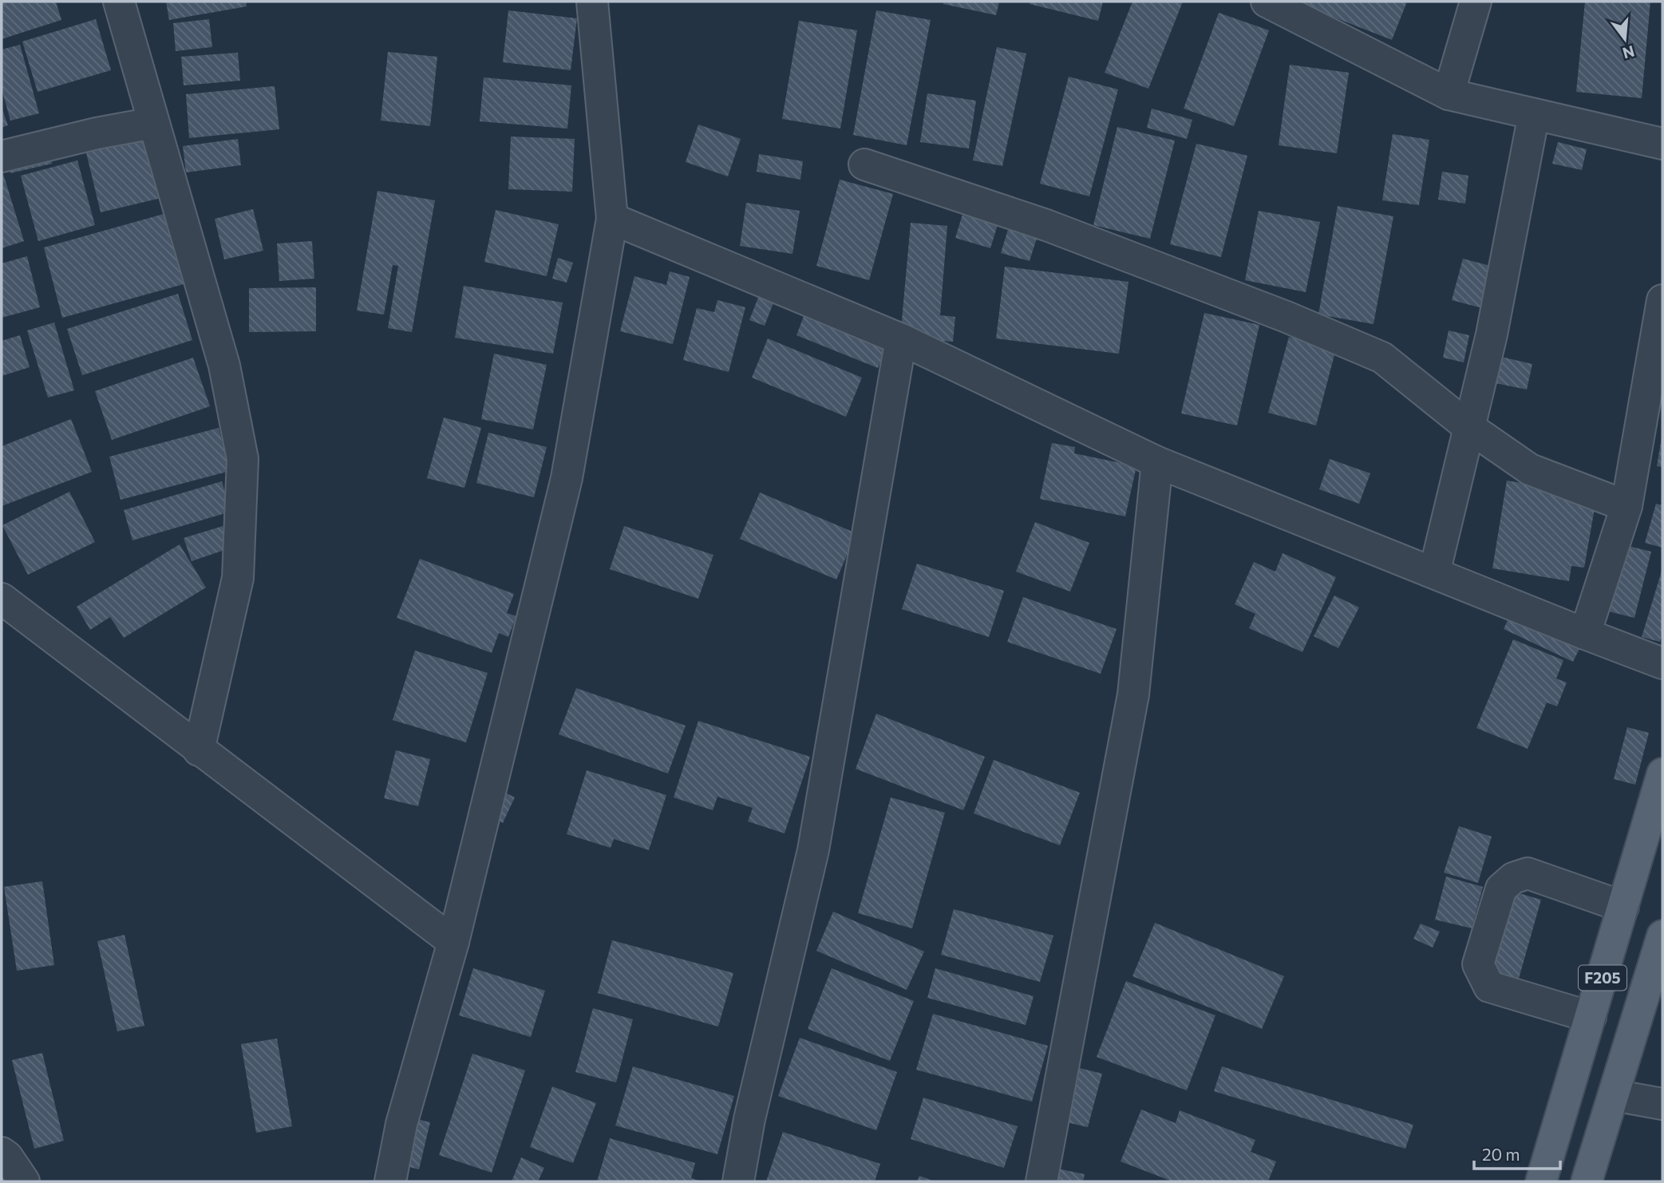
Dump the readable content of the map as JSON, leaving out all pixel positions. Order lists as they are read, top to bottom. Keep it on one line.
{"streets":{"main road":["F205"]},"scale_bar":"20 m","north":"bottom"}
